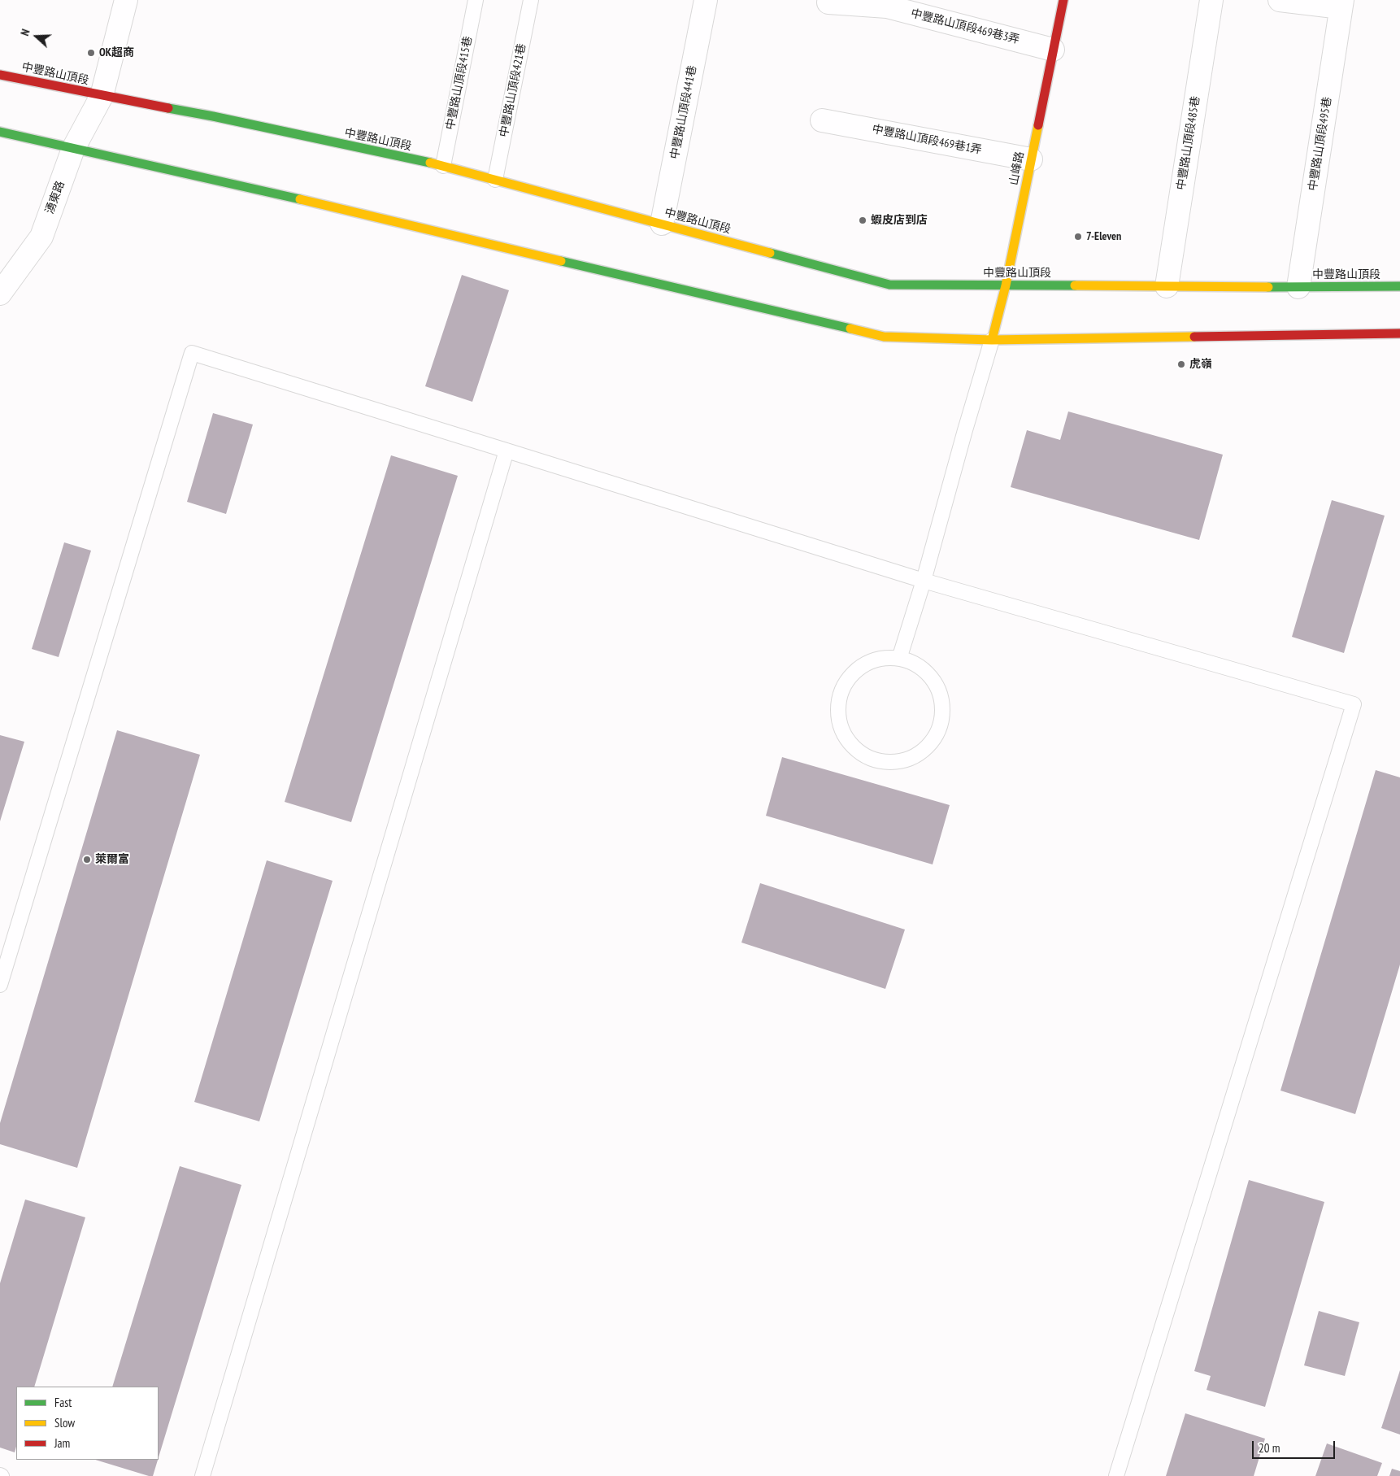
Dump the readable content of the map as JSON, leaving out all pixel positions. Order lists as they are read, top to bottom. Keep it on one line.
{"streets":{"main road":["中豐路山頂段","山峰路"],"street":["中豐路山頂段469巷3弄","中豐路山頂段441巷","中豐路山頂段469巷1弄","中豐路山頂段485巷","中豐路山頂段495巷","湧東路"],"lane":["中豐路山頂段415巷","中豐路山頂段421巷"]},"crossings":[["中豐路山頂段469巷3弄","山峰路"],["中豐路山頂段","中豐路山頂段415巷"],["中豐路山頂段","中豐路山頂段421巷"],["中豐路山頂段","中豐路山頂段441巷"],["中豐路山頂段","中豐路山頂段485巷"],["中豐路山頂段","中豐路山頂段495巷"],["中豐路山頂段","山峰路"],["中豐路山頂段","湧東路"],["中豐路山頂段469巷1弄","山峰路"]],"places":["OK超商","蝦皮店到店","7-Eleven","虎嶺","萊爾富"],"legend":["Fast","Slow","Jam"],"scale_bar":"20 m","north":"left"}
